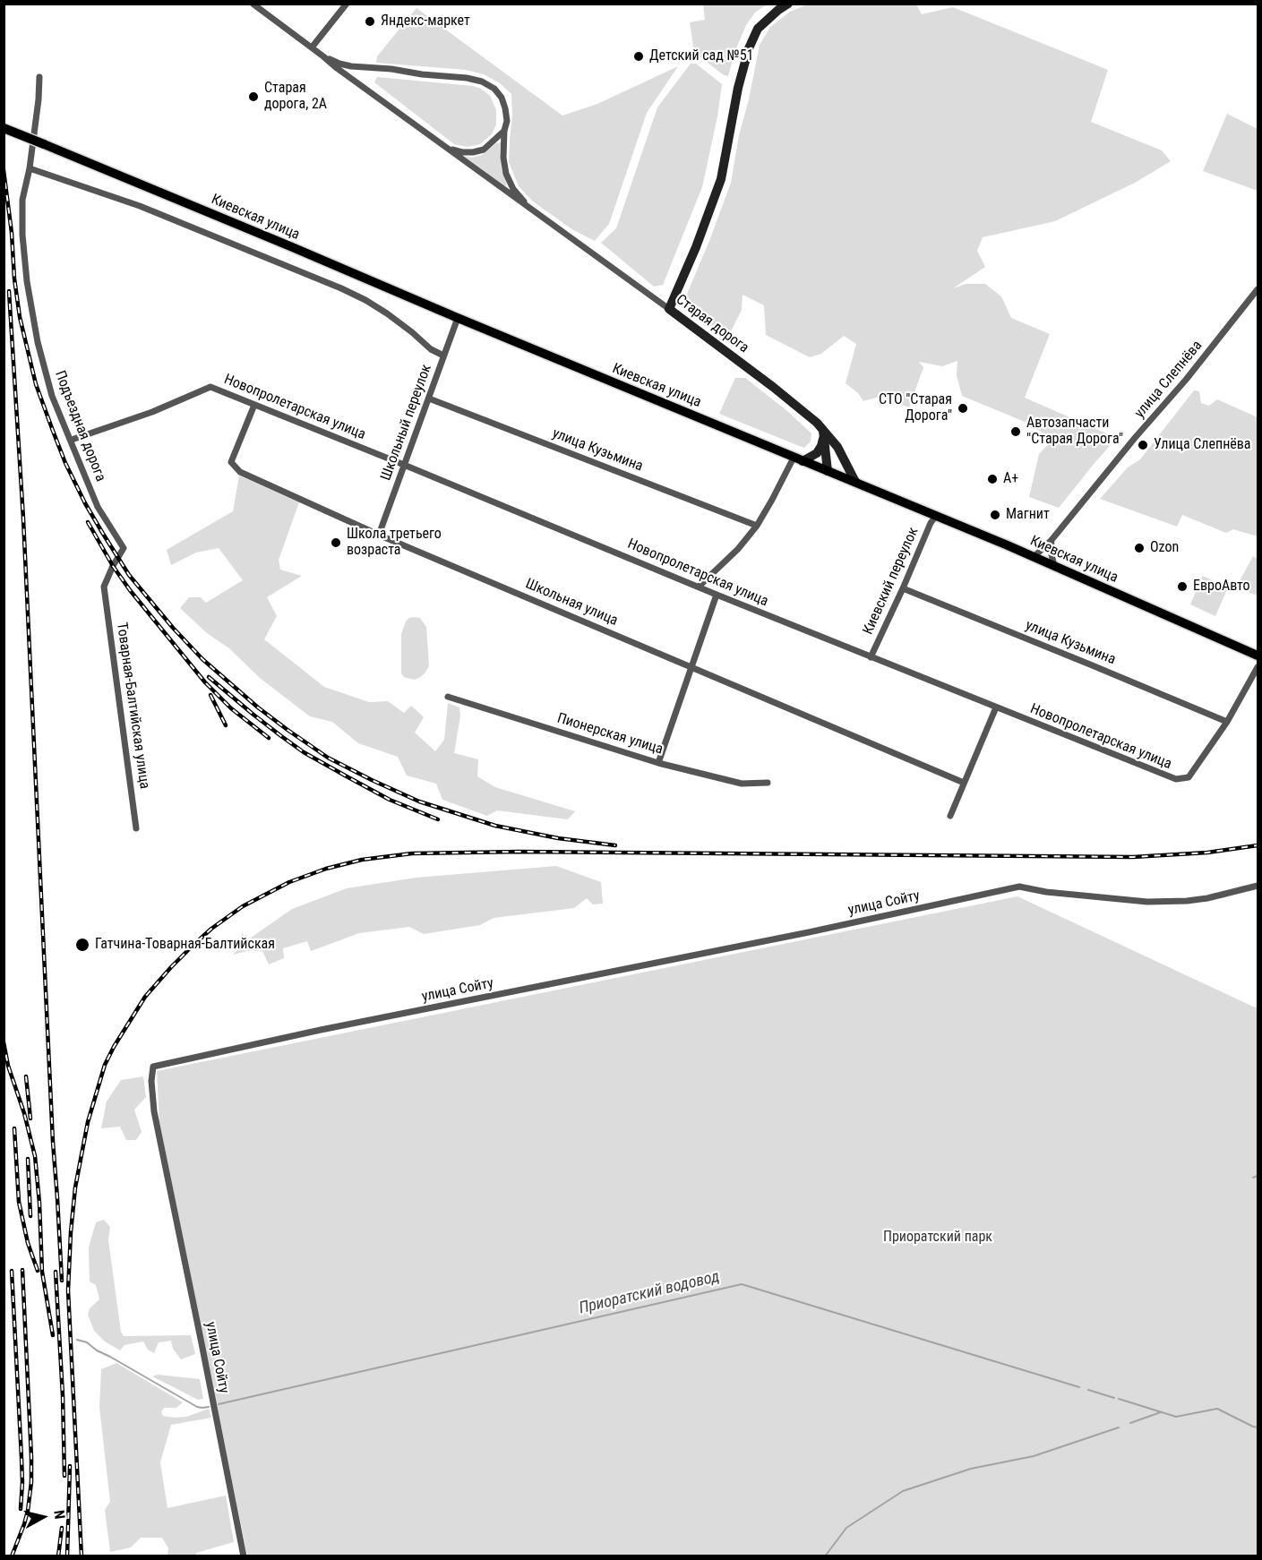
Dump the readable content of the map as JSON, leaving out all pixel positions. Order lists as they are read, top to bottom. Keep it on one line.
{"streets":{"main road":["Киевская улица"],"street":["Старая дорога","улица Слепнёва","Новопролетарская улица","Школьный переулок","Подъездная дорога","улица Кузьмина","Киевский переулок","Школьная улица","Товарная-Балтийская улица","Пионерская улица","улица Сойту"]},"crossings":[["Киевская улица","Старая дорога"],["Киевская улица","улица Слепнёва"],["Киевская улица","Школьный переулок"],["Киевская улица","Киевский переулок"],["Новопролетарская улица","Школьный переулок"],["Новопролетарская улица","Подъездная дорога"],["Новопролетарская улица","улица Кузьмина"],["Новопролетарская улица","Киевский переулок"],["Новопролетарская улица","Школьная улица"],["Школьный переулок","улица Кузьмина"],["Школьный переулок","Школьная улица"],["Подъездная дорога","Товарная-Балтийская улица"],["улица Кузьмина","Киевский переулок"]],"water":["Приоратский водовод"],"parks":["Приоратский парк"],"places":["Яндекс-маркет","Детский сад №51","Старая дорога, 2А","СТО \"Старая Дорога\"","Автозапчасти \"Старая Дорога\"","Улица Слепнёва","А+","Магнит","Школа третьего возраста","Ozon","ЕвроАвто","Гатчина-Товарная-Балтийская"],"north":"right"}
